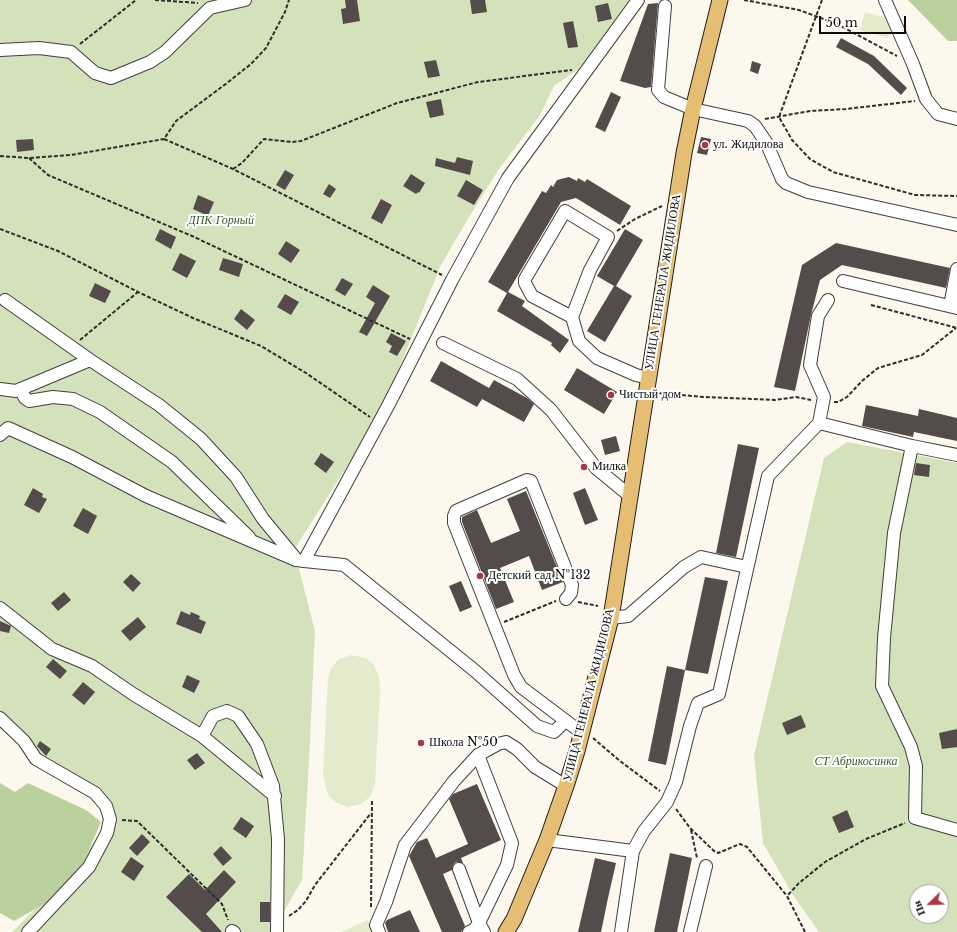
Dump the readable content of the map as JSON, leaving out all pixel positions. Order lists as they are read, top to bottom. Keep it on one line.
{"streets":{"main road":["УЛИЦА ГЕНЕРАЛА ЖИДИЛОВА"]},"parks":["ДПК Горный","СТ Абрикосинка"],"places":["ул. Жидилова","Чистый дом","Милка","Детский сад №132","Школа №50"],"scale_bar":"50 m","north":"bottom left"}
